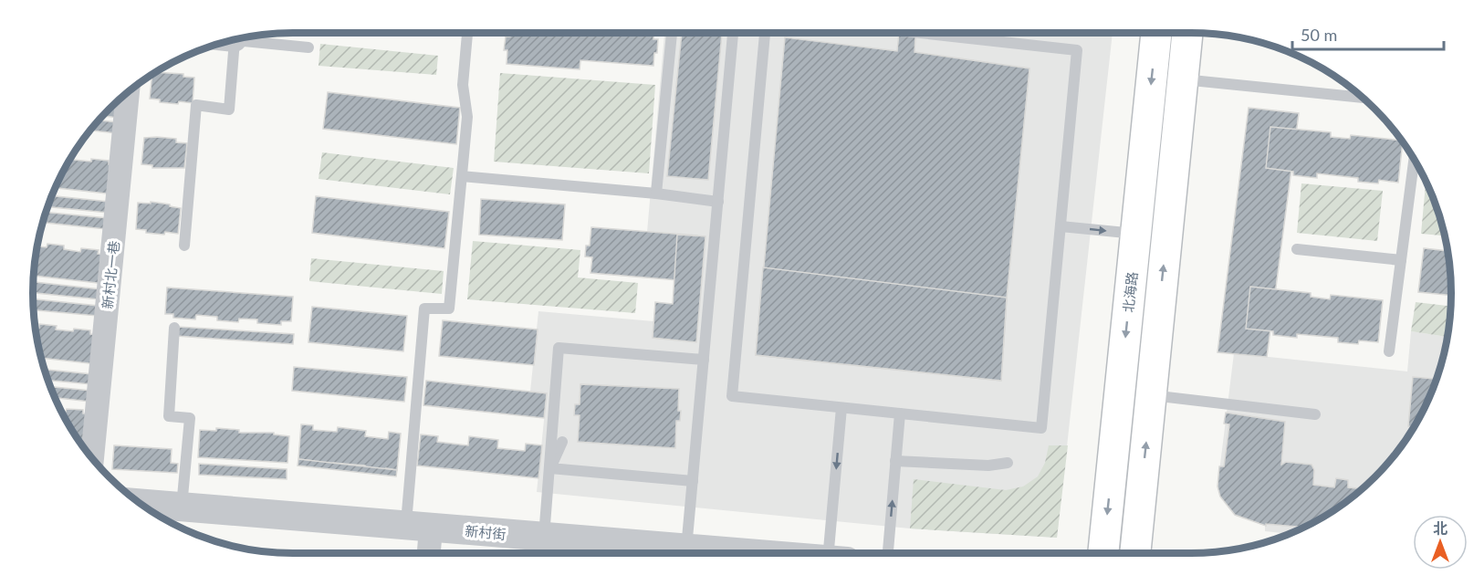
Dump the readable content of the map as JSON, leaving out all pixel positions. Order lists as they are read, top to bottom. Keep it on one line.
{"streets":{"main road":["北海路"],"street":["新村北一巷","新村街"]},"scale_bar":"50 m","north":"top"}
